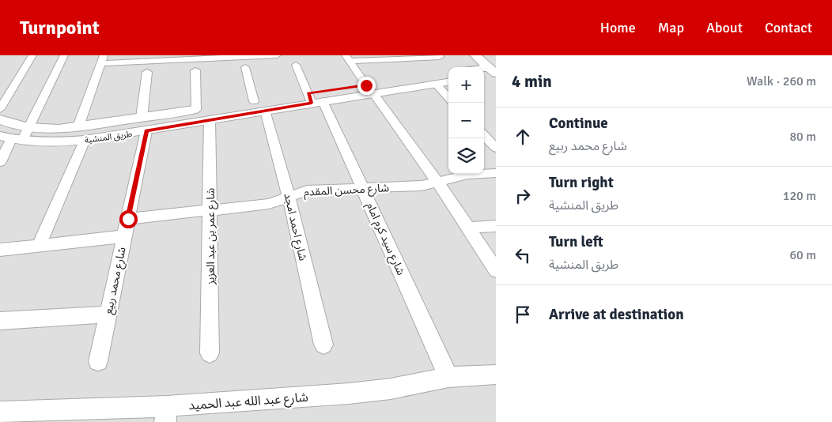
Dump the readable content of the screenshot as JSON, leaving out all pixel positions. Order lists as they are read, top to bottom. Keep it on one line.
{"streets":{"street":["طريق المنشية","شارع محسن المقدم","شارع احمد امجد","شارع عمر بن عبد العزيز","شارع سيد كرم امام","شارع محمد ربيع","شارع عبد الله عبد الحميد"]},"crossings":[["طريق المنشية","شارع احمد امجد"],["طريق المنشية","شارع عمر بن عبد العزيز"],["طريق المنشية","شارع سيد كرم امام"],["طريق المنشية","شارع محمد ربيع"],["شارع محسن المقدم","شارع احمد امجد"],["شارع محسن المقدم","شارع عمر بن عبد العزيز"],["شارع محسن المقدم","شارع سيد كرم امام"],["شارع محسن المقدم","شارع محمد ربيع"],["شارع سيد كرم امام","شارع عبد الله عبد الحميد"]],"page":{"header":"Turnpoint","nav":["Home","Map","About","Contact"],"heading":["4 min","Walk · 260 m"],"map_buttons":["+","−"],"list":[["Continue","شارع محمد ربيع","80 m"],["Turn right","طريق المنشية","120 m"],["Turn left","طريق المنشية","60 m"],"Arrive at destination"]}}
